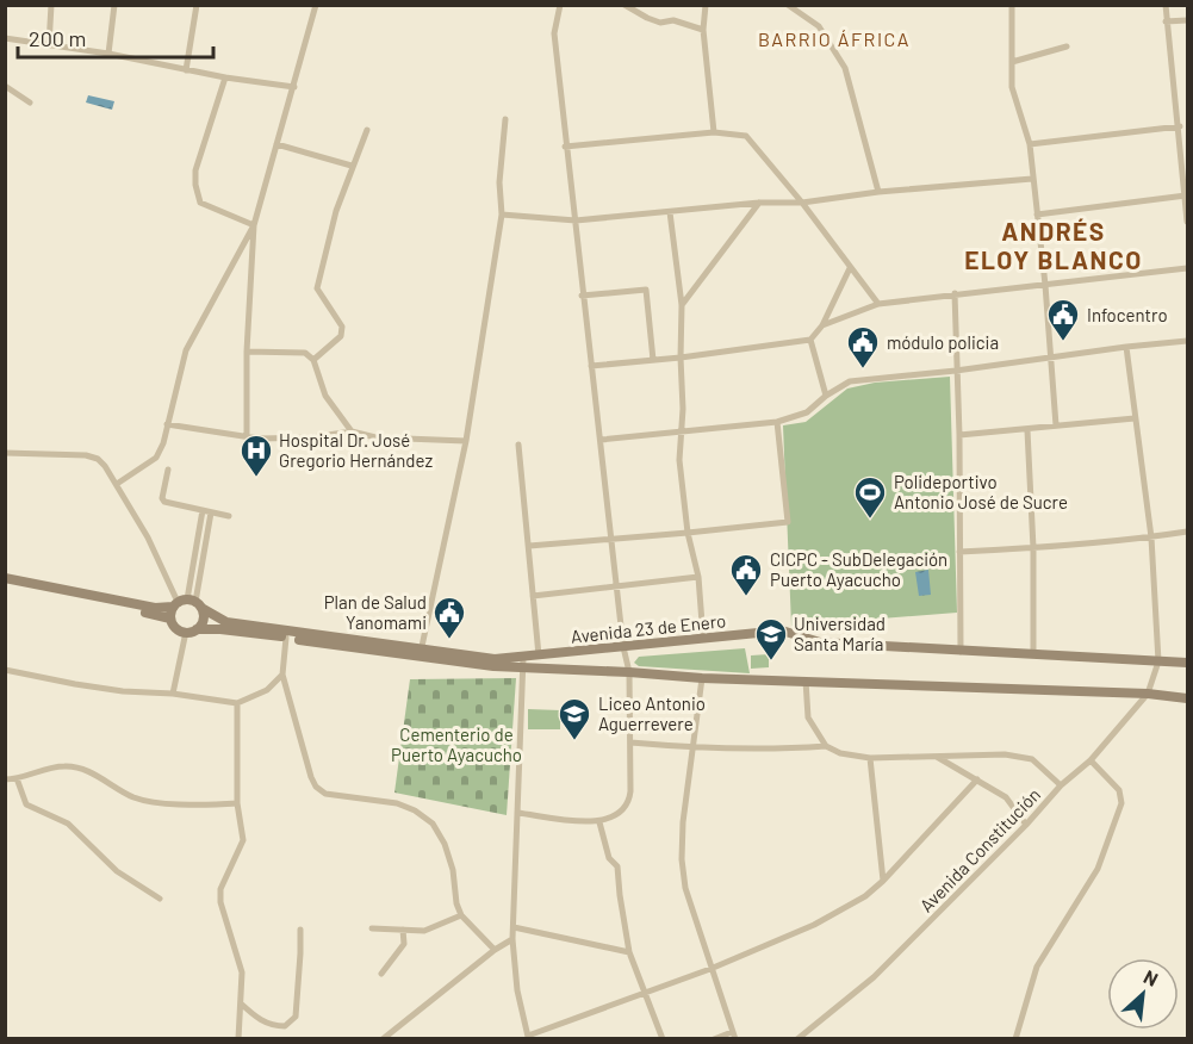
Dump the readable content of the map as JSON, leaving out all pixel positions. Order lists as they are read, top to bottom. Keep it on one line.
{"streets":{"main road":["Avenida 23 de Enero"],"street":["Avenida Constitución"]},"crossings":[["Avenida 23 de Enero","Avenida Constitución"]],"districts":["BARRIO ÁFRICA","ANDRÉS ELOY BLANCO"],"parks":["Cementerio de Puerto Ayacucho"],"places":{"public building":["Infocentro","módulo policia","CICPC - SubDelegación Puerto Ayacucho","Plan de Salud Yanomami"],"hospital":["Hospital Dr. José Gregorio Hernández"],"sports":["Polideportivo Antonio José de Sucre"],"school or university":["Universidad Santa María","Liceo Antonio Aguerrevere"]},"scale_bar":"200 m","north":"top right"}
